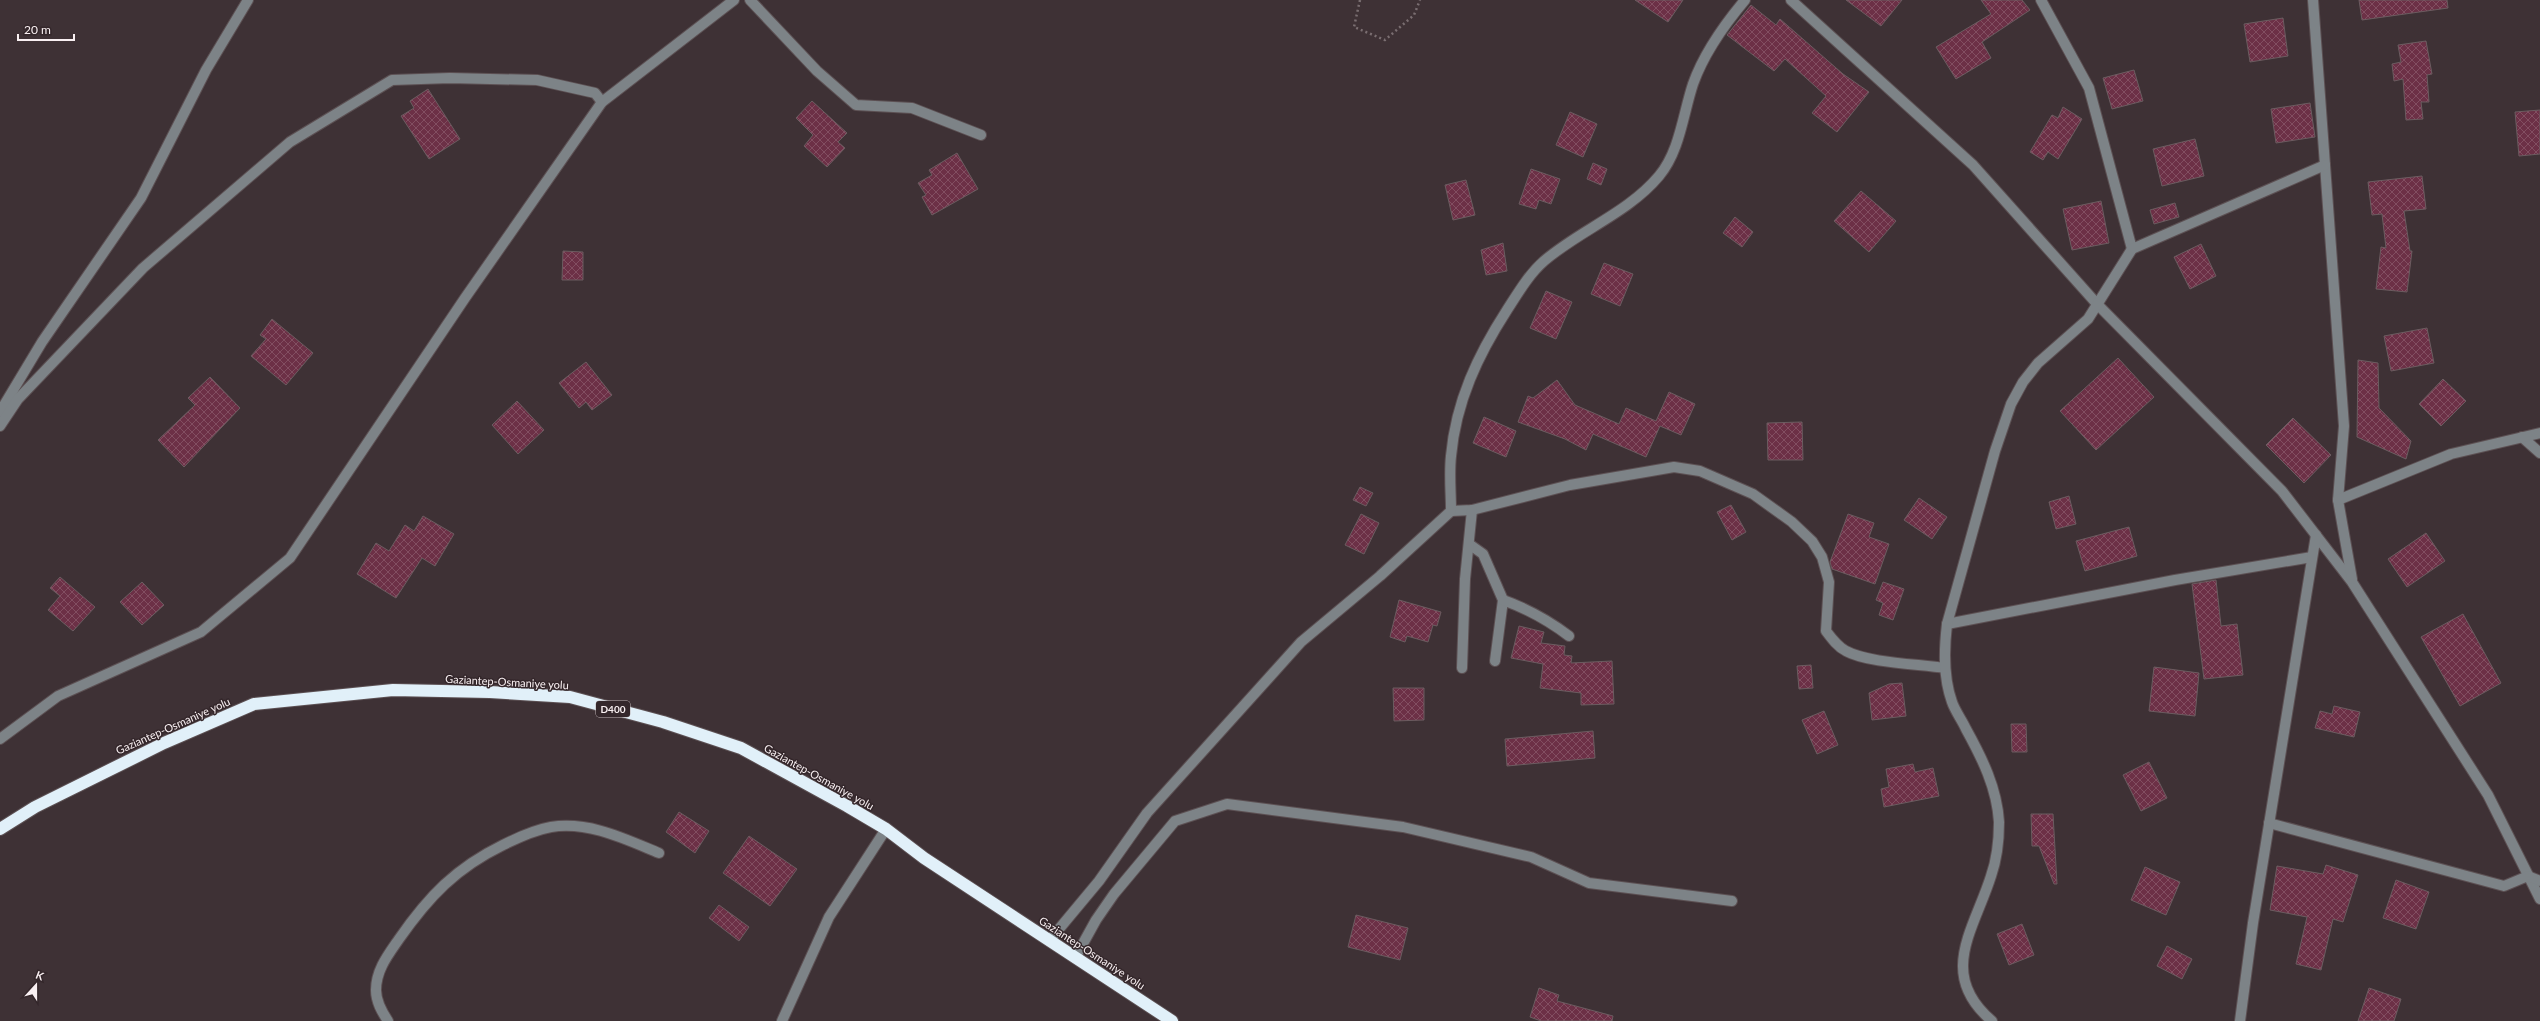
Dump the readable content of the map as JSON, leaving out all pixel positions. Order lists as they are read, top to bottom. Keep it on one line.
{"streets":{"highway":["Gaziantep-Osmaniye yolu","D400"]},"scale_bar":"20 m","north":"top"}
